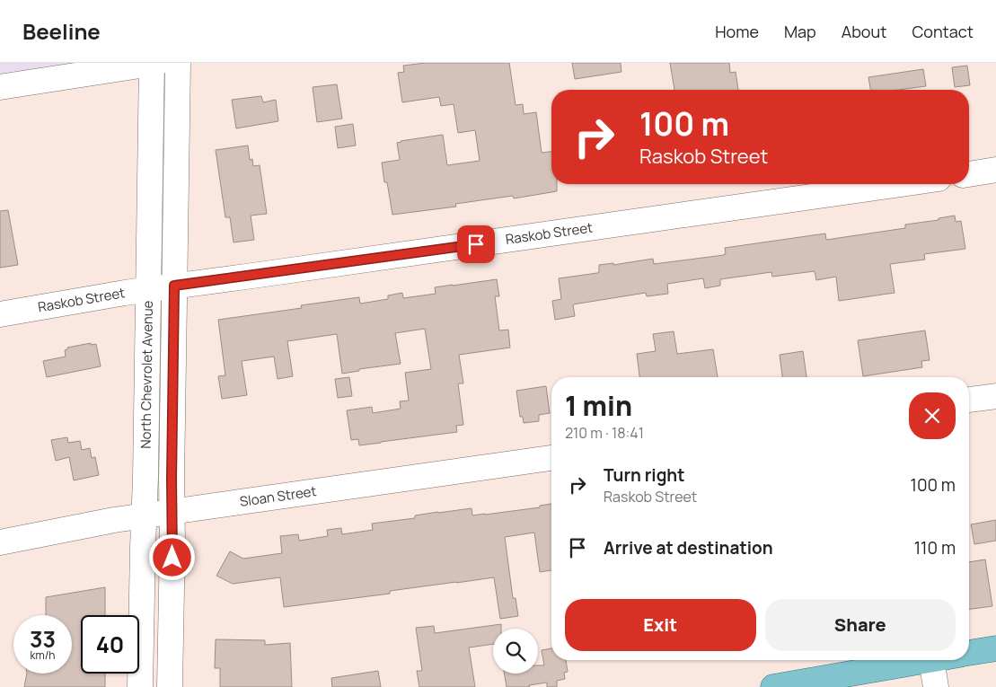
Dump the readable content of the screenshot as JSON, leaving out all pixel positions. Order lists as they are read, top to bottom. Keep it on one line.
{"streets":{"street":["Raskob Street","North Chevrolet Avenue","Sloan Street"]},"crossings":[["Raskob Street","North Chevrolet Avenue"],["North Chevrolet Avenue","Sloan Street"]],"page":{"header":"Beeline","nav":["Home","Map","About","Contact"],"turn":["100 m","Raskob Street"],"heading":["1 min","210 m · 18:41"],"list":[{"name":"Turn right","note":"Raskob Street","value":"100 m"},{"name":"Arrive at destination","value":"110 m"}],"buttons":["Exit","Share"],"speed":"33 km/h","limit":"40"}}
